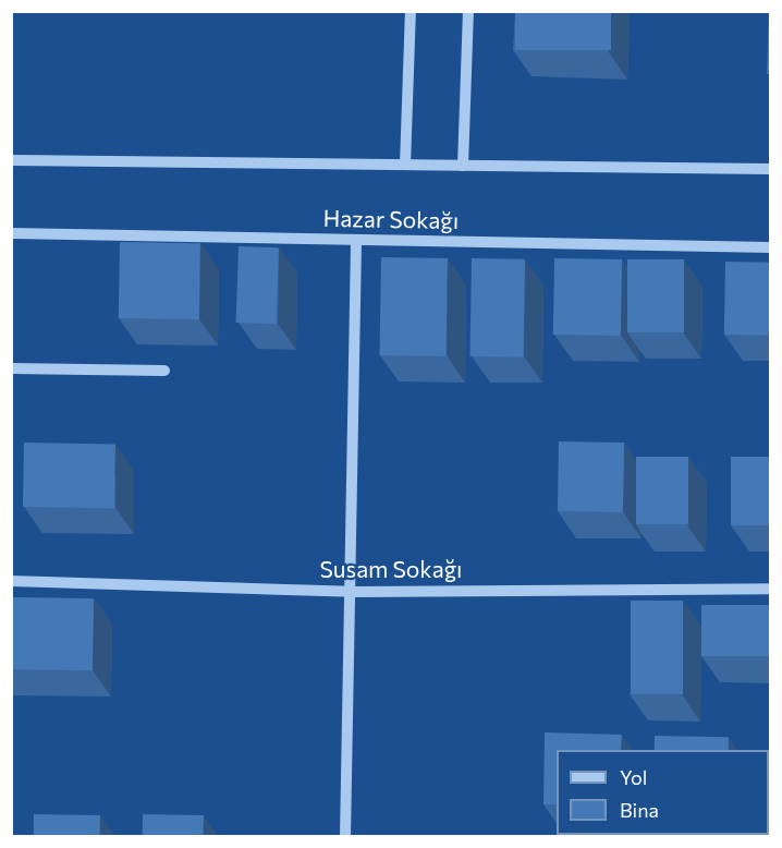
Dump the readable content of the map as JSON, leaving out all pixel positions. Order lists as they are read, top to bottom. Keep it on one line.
{"streets":{"street":["Hazar Sokağı","Susam Sokağı"]},"legend":["Yol","Bina"]}
